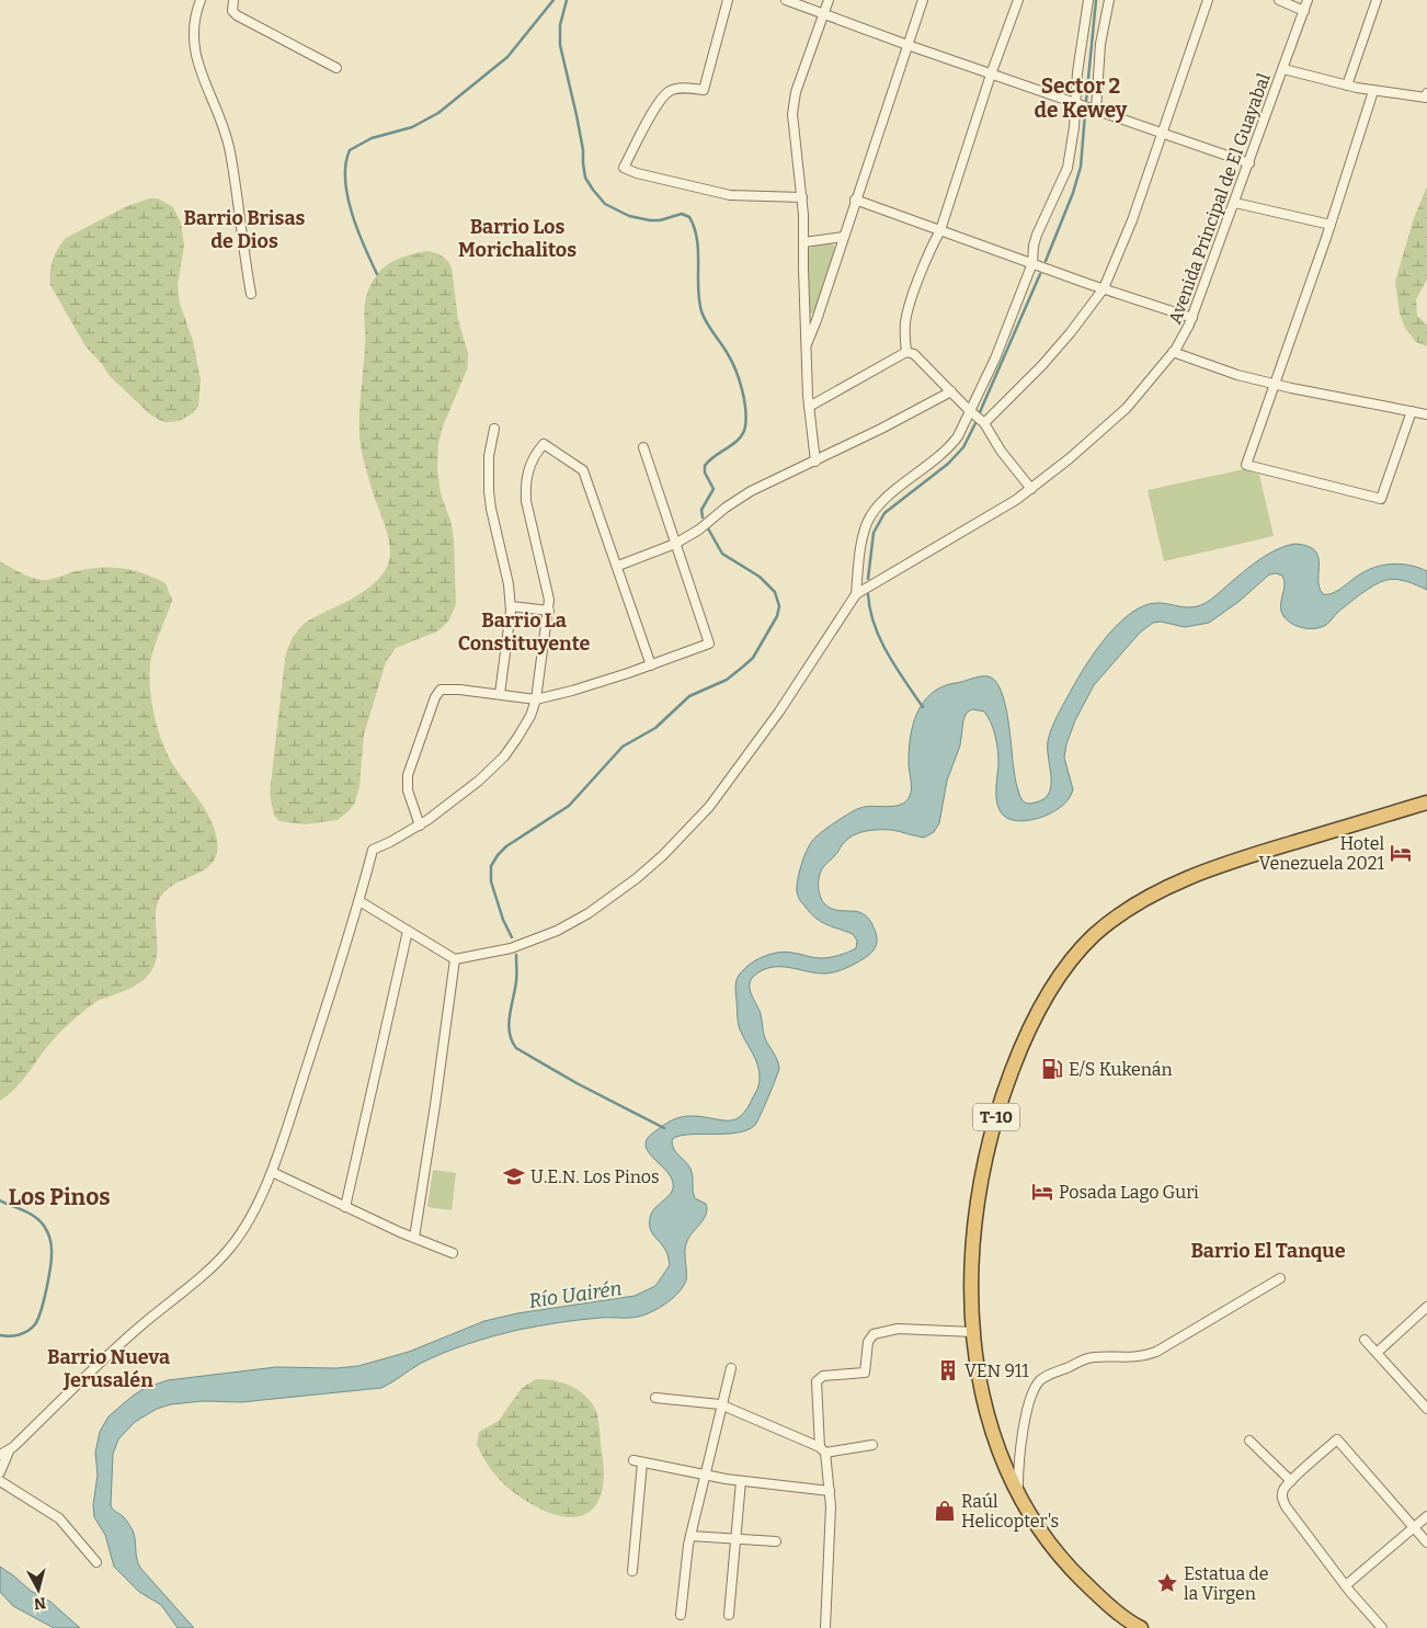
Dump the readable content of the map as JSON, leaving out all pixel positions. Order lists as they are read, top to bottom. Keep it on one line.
{"streets":{"highway":["T-10"],"street":["Avenida Principal de El Guayabal"]},"districts":["Sector 2 de Kewey","Barrio Brisas de Dios","Barrio Los Morichalitos","Barrio La Constituyente","Los Pinos","Barrio El Tanque","Barrio Nueva Jerusalén"],"water":["Río Uairén"],"places":{"hotel":["Hotel Venezuela 2021","Posada Lago Guri"],"fuel station":["E/S Kukenán"],"school or university":["U.E.N. Los Pinos"],"building":["VEN 911"],"shop":["Raúl Helicopter's"],"place":["Estatua de la Virgen"]},"north":"bottom"}
